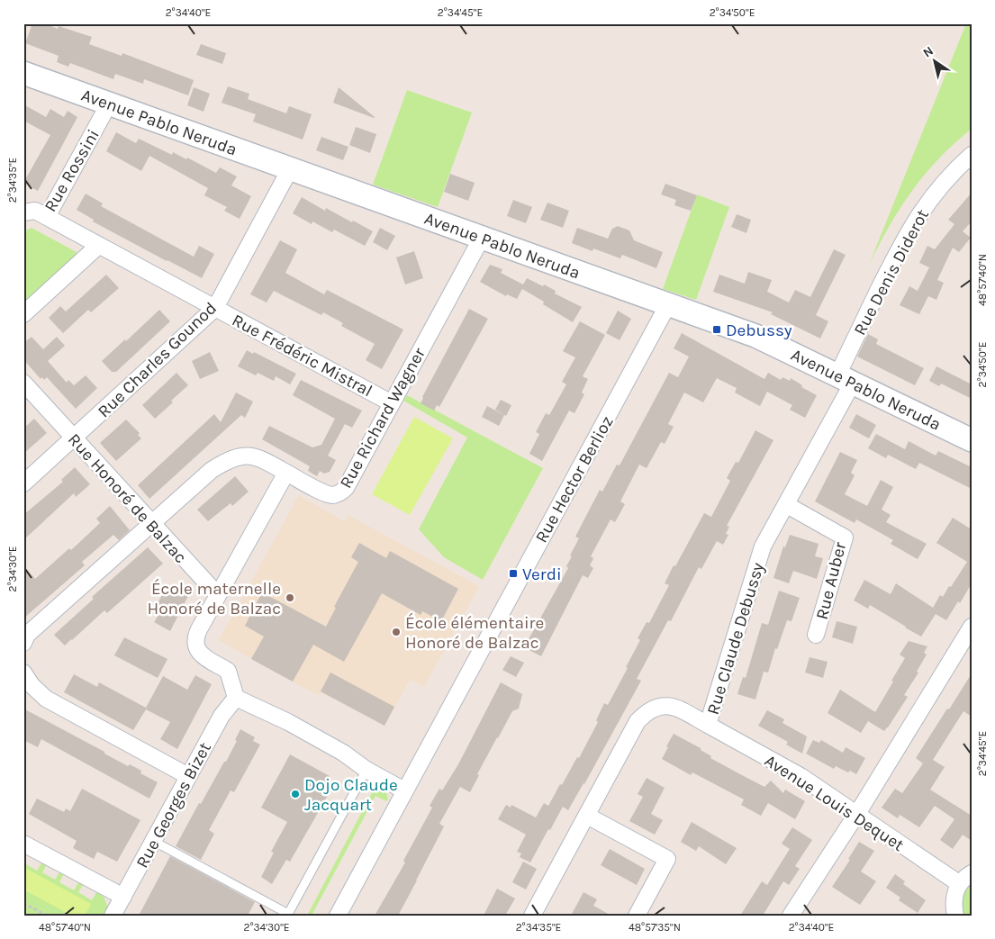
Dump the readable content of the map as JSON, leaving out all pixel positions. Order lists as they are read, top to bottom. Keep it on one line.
{"streets":{"street":["Avenue Pablo Neruda","Rue Rossini","Rue Denis Diderot","Rue Frédéric Mistral","Rue Charles Gounod","Rue Richard Wagner","Rue Hector Berlioz","Rue Honoré de Balzac","Rue Auber","Rue Claude Debussy","Avenue Louis Dequet","Rue Georges Bizet"]},"crossings":[["Avenue Pablo Neruda","Rue Rossini"],["Avenue Pablo Neruda","Rue Denis Diderot"],["Avenue Pablo Neruda","Rue Charles Gounod"],["Avenue Pablo Neruda","Rue Richard Wagner"],["Avenue Pablo Neruda","Rue Hector Berlioz"],["Avenue Pablo Neruda","Rue Claude Debussy"],["Rue Rossini","Rue Frédéric Mistral"],["Rue Denis Diderot","Rue Claude Debussy"],["Rue Frédéric Mistral","Rue Charles Gounod"],["Rue Frédéric Mistral","Rue Richard Wagner"],["Rue Charles Gounod","Rue Honoré de Balzac"],["Rue Auber","Rue Claude Debussy"],["Rue Claude Debussy","Avenue Louis Dequet"]],"places":{"transit":["Debussy","Verdi"],"other":["École maternelle Honoré de Balzac","École élémentaire Honoré de Balzac","Dojo Claude Jacquart"]},"north":"top left","coordinates":["2°34'40\"E","2°34'45\"E","2°34'50\"E","2°34'35\"E","48°57'40\"N","2°34'30\"E","48°57'35\"N"]}
